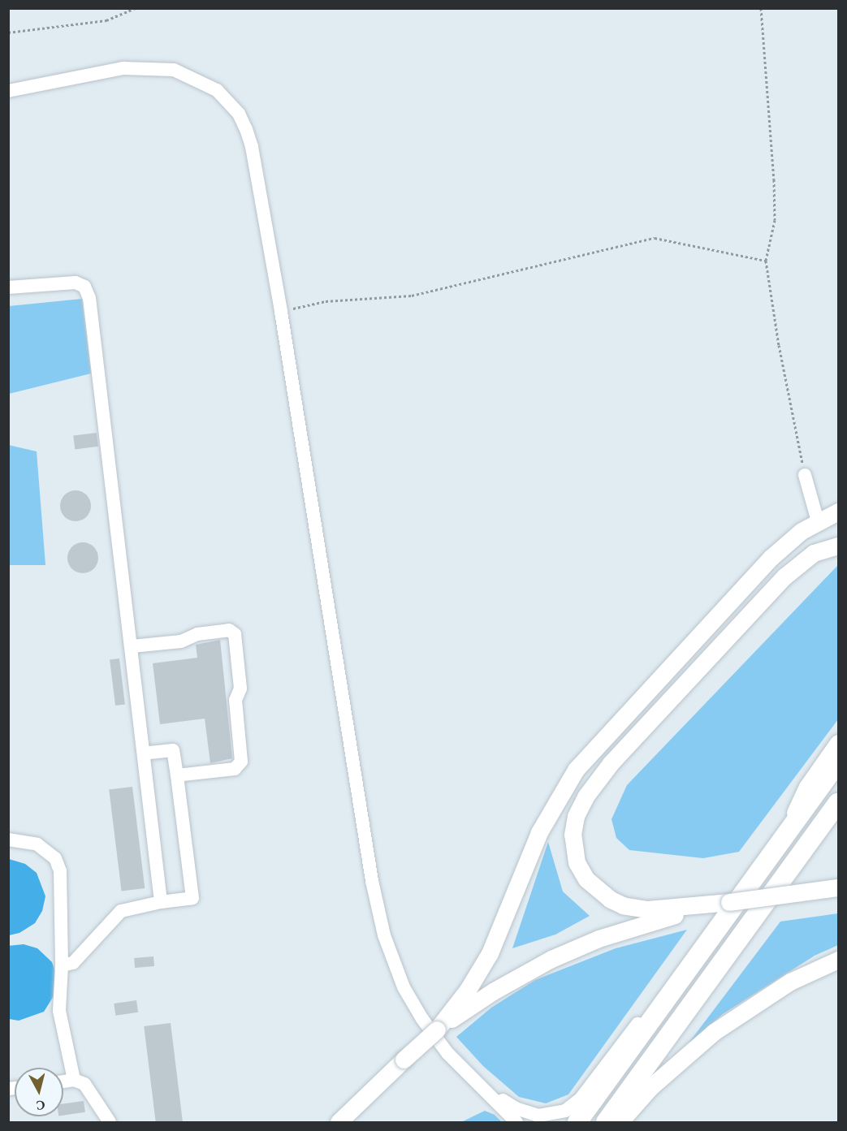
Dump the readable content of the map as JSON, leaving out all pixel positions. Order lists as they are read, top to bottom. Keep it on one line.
{"north":"bottom"}
